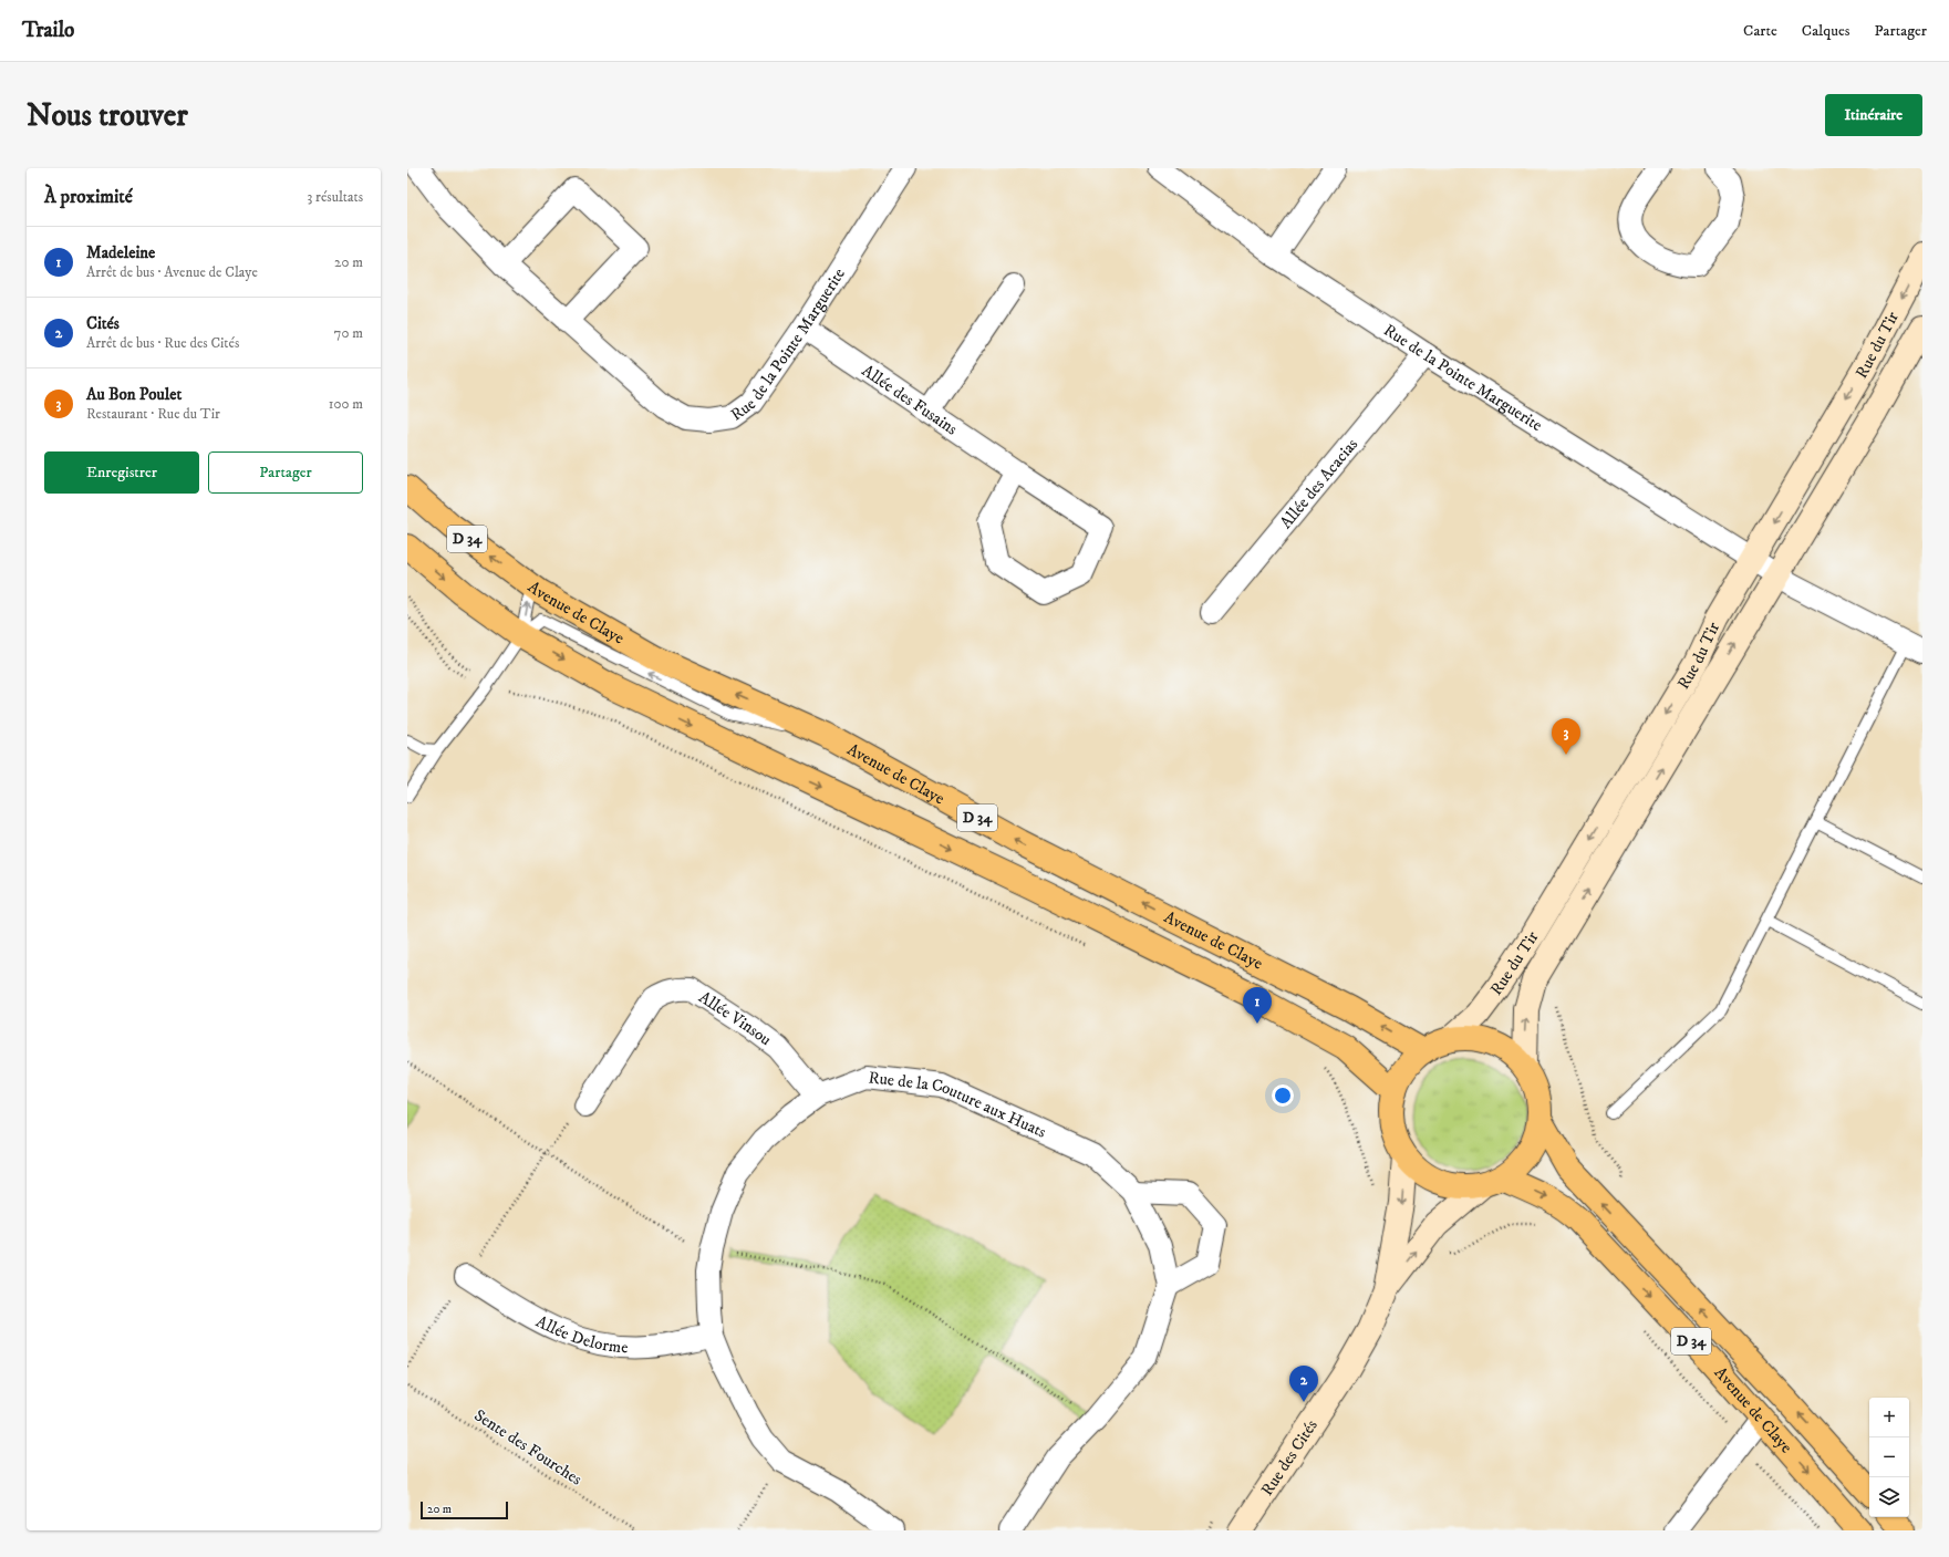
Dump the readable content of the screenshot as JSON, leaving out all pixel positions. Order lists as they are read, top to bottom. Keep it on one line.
{"streets":{"main road":["Rue du Tir","D 34","Avenue de Claye","Rue des Cités"],"street":["Rue de la Pointe Marguerite","Allée des Fusains","Allée des Acacias","Allée Vinsou","Rue de la Couture aux Huats","Allée Delorme"],"path":["Sente des Fourches"]},"crossings":[["Rue de la Pointe Marguerite","Rue du Tir"],["Rue de la Pointe Marguerite","Allée des Fusains"],["Rue de la Pointe Marguerite","Allée des Acacias"],["Rue du Tir","Avenue de Claye"],["Rue du Tir","Rue des Cités"],["Avenue de Claye","Rue des Cités"],["Allée Vinsou","Rue de la Couture aux Huats"],["Rue de la Couture aux Huats","Allée Delorme"]],"scale_bar":"20 m","page":{"header":"Trailo","nav":["Carte","Calques","Partager"],"buttons":["Itinéraire",["Enregistrer","Partager"]],"title":"Nous trouver","heading":["À proximité","3 résultats"],"list":[{"mark":"1","name":"Madeleine","note":"Arrêt de bus · Avenue de Claye","value":"20 m"},{"mark":"2","name":"Cités","note":"Arrêt de bus · Rue des Cités","value":"70 m"},{"mark":"3","name":"Au Bon Poulet","note":"Restaurant · Rue du Tir","value":"100 m"}],"pins":["3","1","2"],"map_buttons":["+","−"],"scale":"20 m"}}
